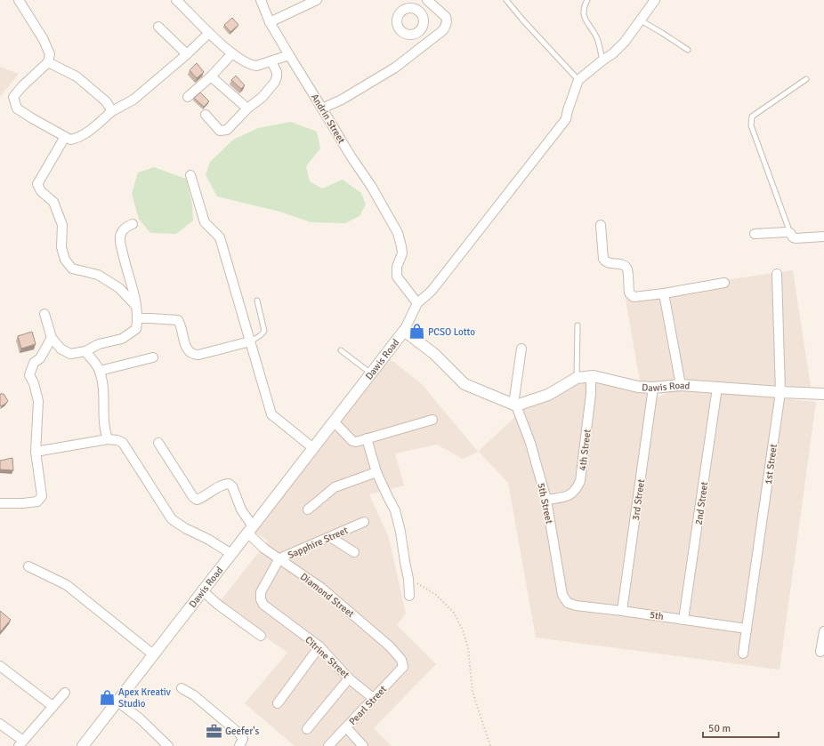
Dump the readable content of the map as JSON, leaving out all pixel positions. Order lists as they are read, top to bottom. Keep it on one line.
{"streets":{"street":["Andrin Street","Dawis Road","4th Street","1st Street","3rd Street","5th Street","2nd Street","Sapphire Street","Diamond Street","5th","Citrine Street","Pearl Street"]},"crossings":[["Dawis Road","4th Street"],["Dawis Road","1st Street"],["Dawis Road","3rd Street"],["Dawis Road","5th Street"],["Dawis Road","2nd Street"],["Dawis Road","Diamond Street"],["4th Street","5th Street"],["1st Street","5th"],["3rd Street","5th"],["5th Street","5th"],["2nd Street","5th"],["Sapphire Street","Diamond Street"],["Sapphire Street","Citrine Street"],["Diamond Street","Pearl Street"],["Citrine Street","Pearl Street"]],"places":{"shop":["PCSO Lotto","Apex Kreativ Studio"],"office":["Geefer's"]},"scale_bar":"50 m"}
